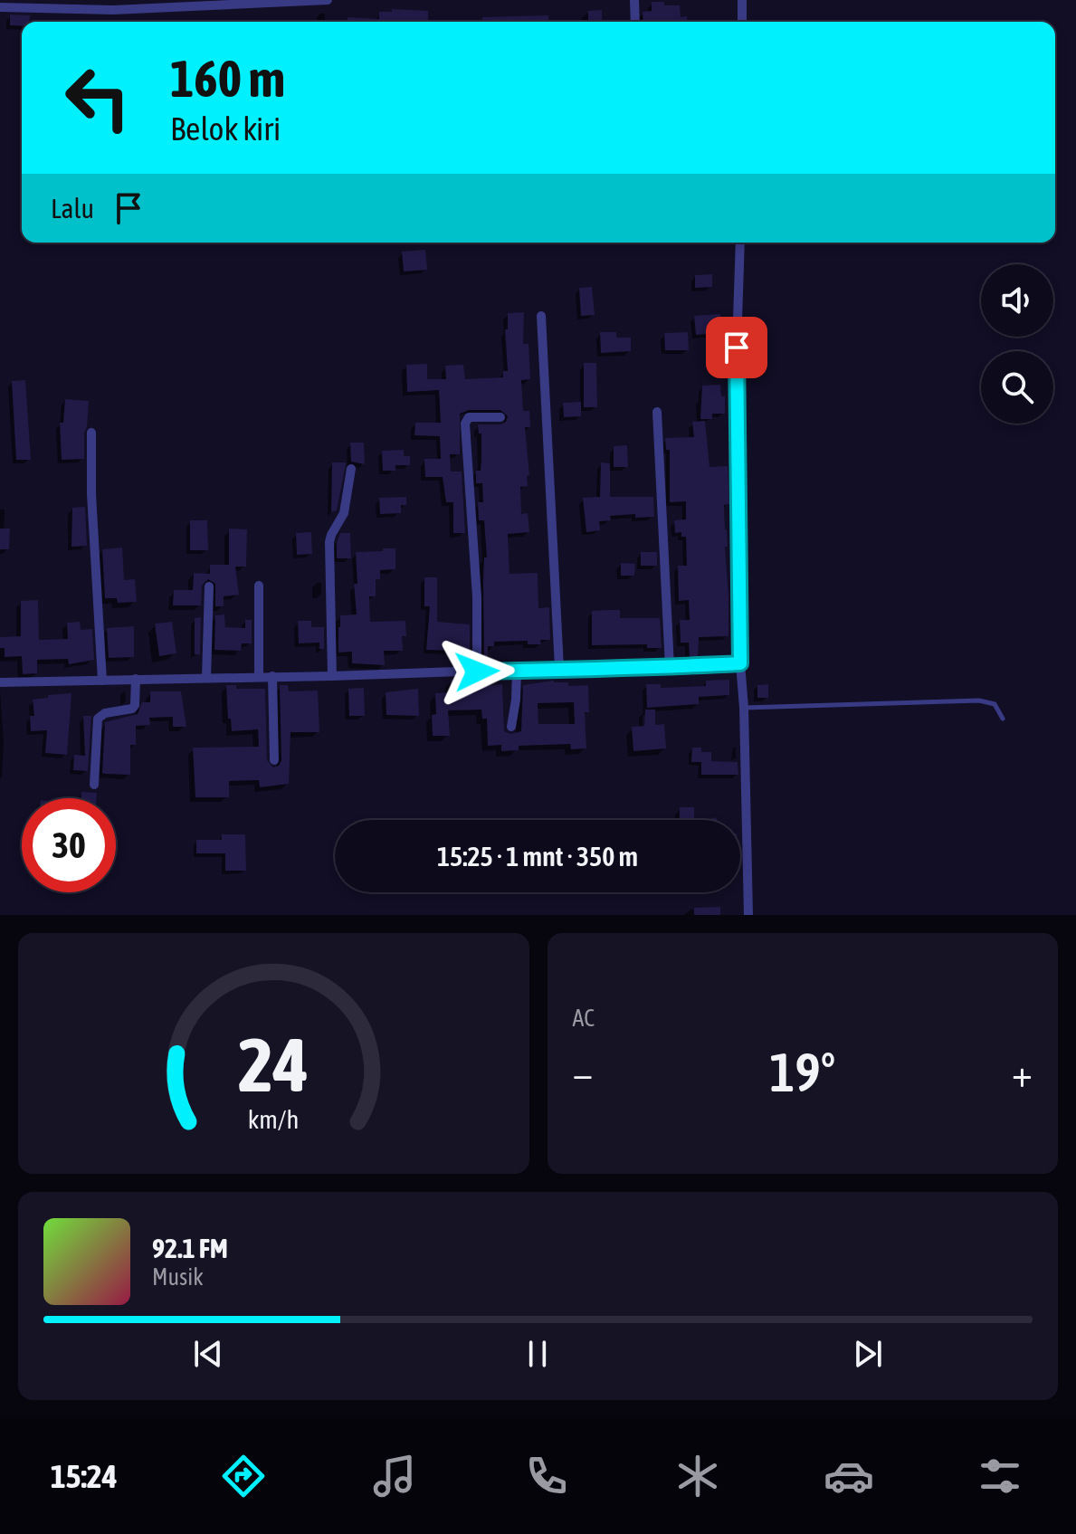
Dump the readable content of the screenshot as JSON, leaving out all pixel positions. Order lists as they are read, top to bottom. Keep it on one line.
{"page":{"turn":["160 m","Belok kiri"],"then":"Lalu","limit":"30","trip":"15:25 · 1 mnt · 350 m","tile":"AC","heat":["−","19°","+"],"song":["92.1 FM","Musik"],"tabs":"15:24","gauge":["24","km/h"]}}
